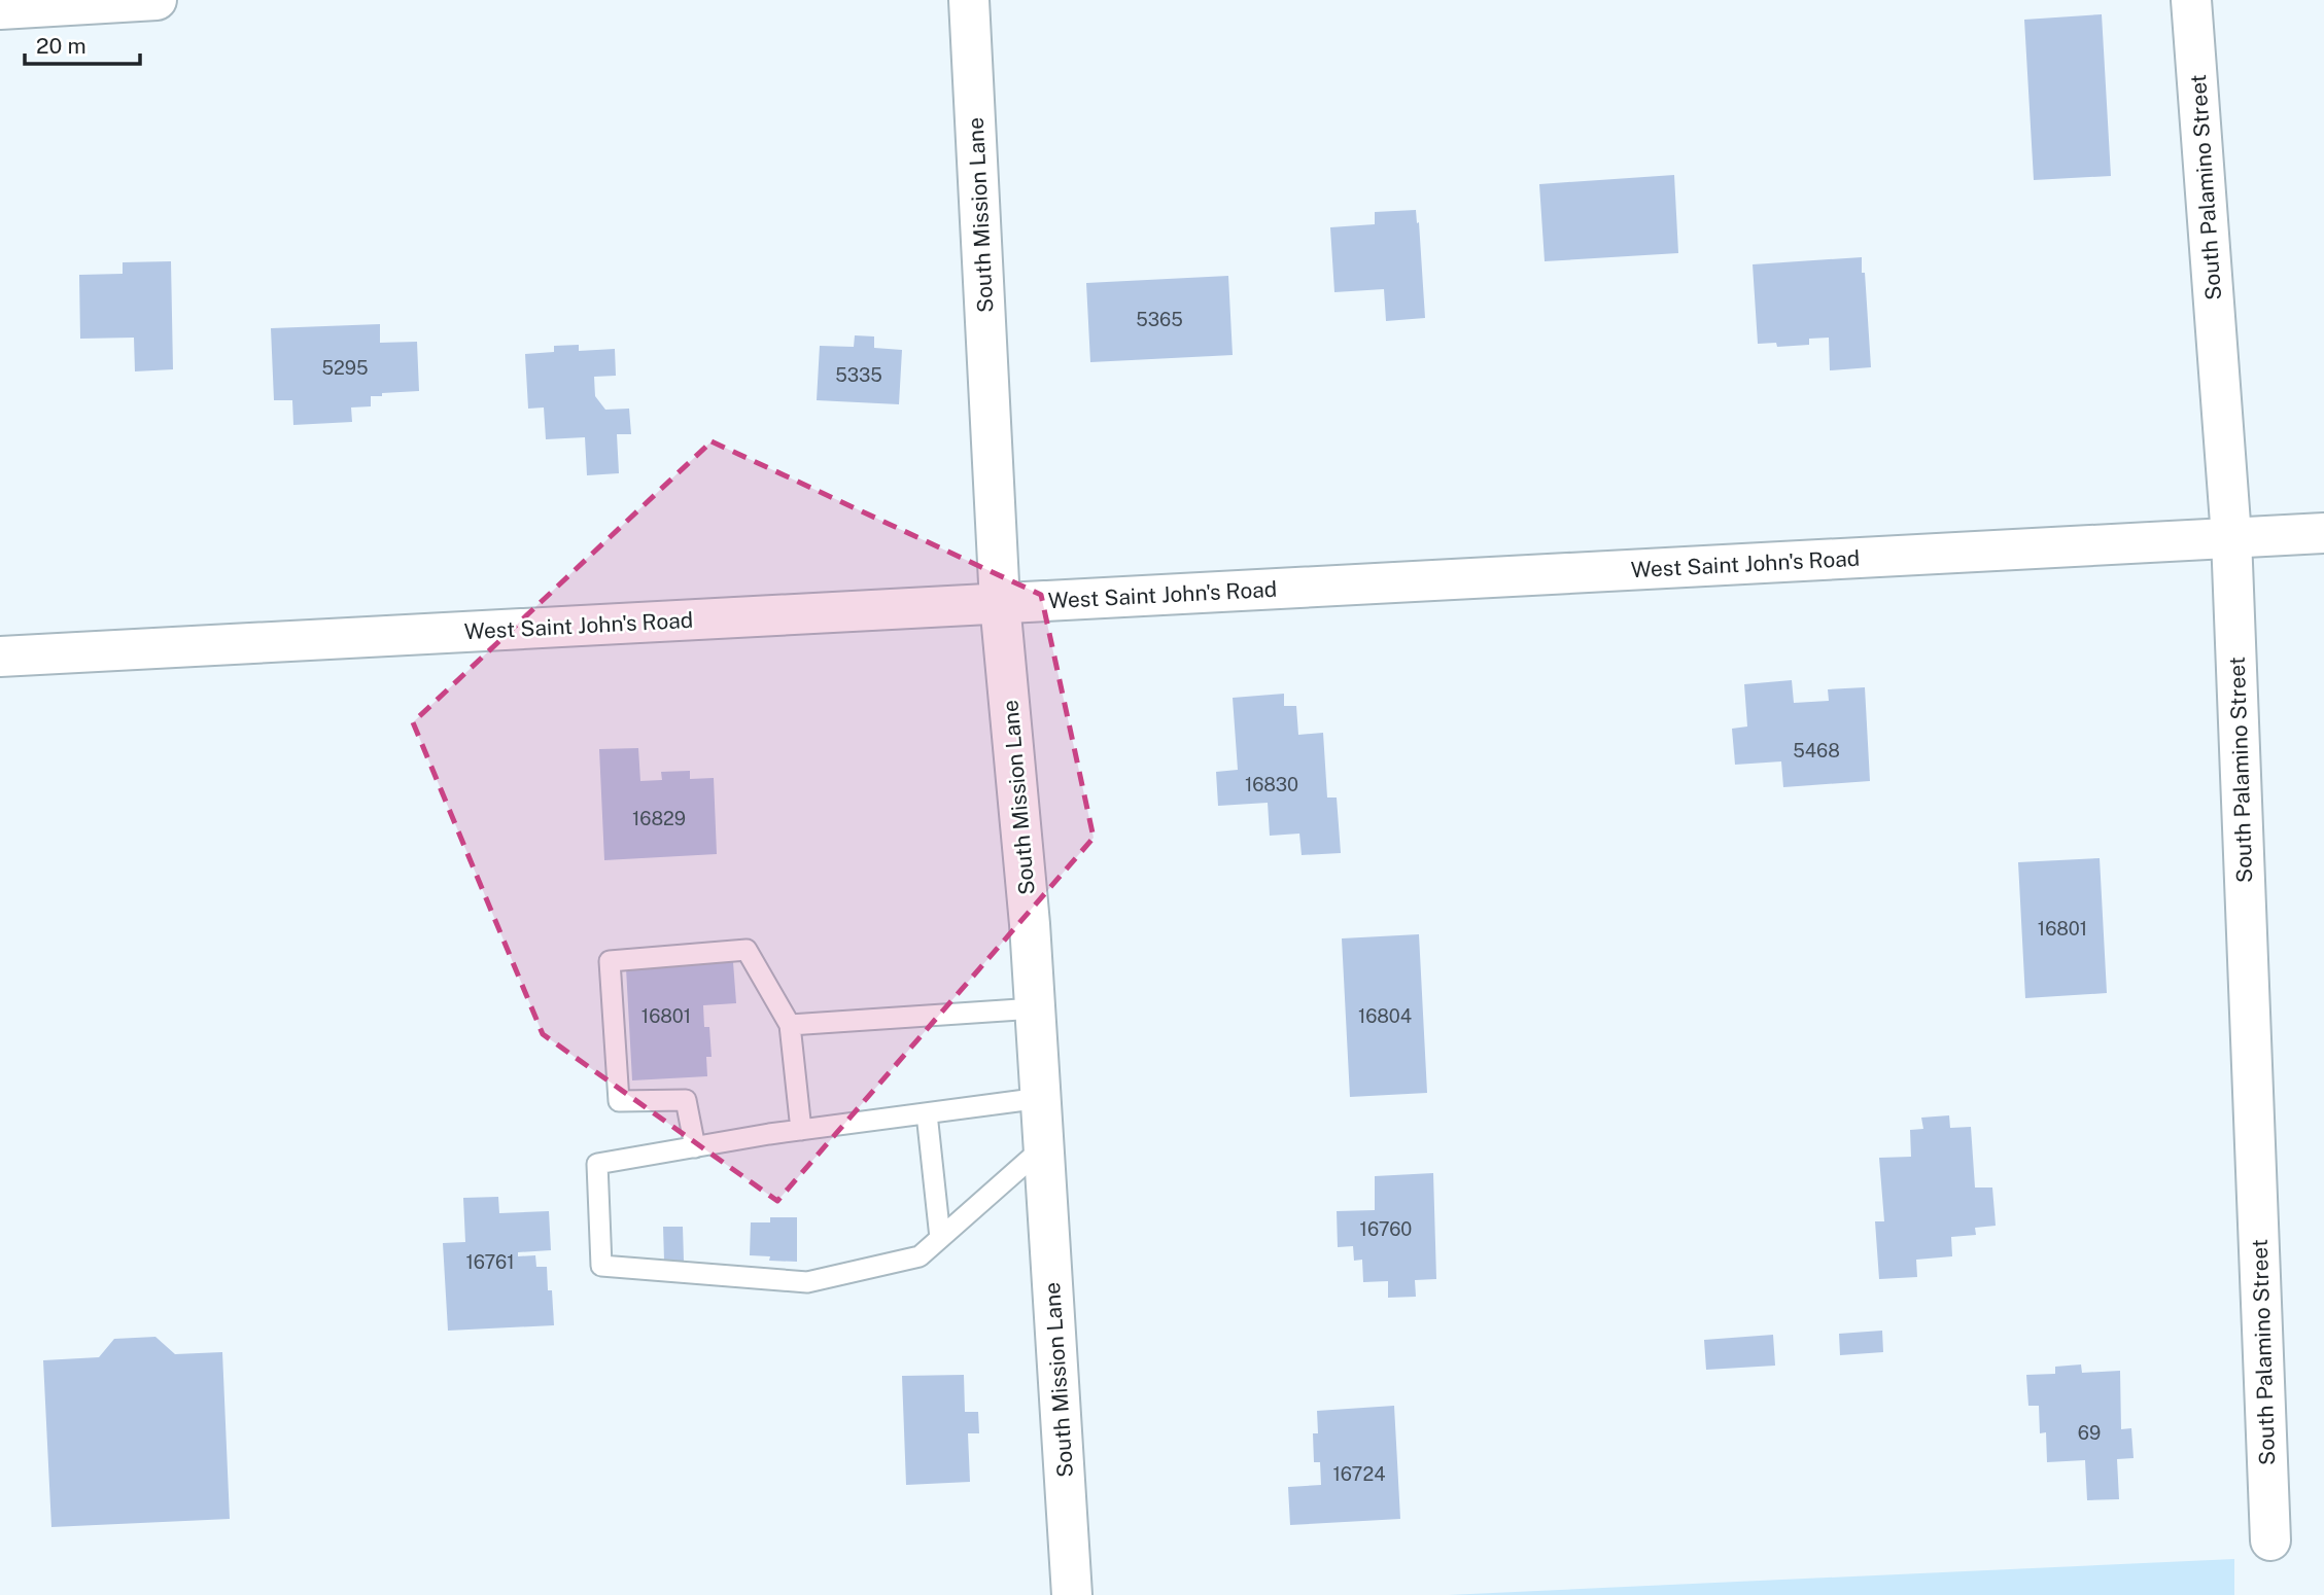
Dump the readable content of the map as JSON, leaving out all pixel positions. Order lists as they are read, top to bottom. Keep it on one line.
{"streets":{"street":["South Palamino Street","South Mission Lane","West Saint John's Road"]},"crossings":[["South Palamino Street","West Saint John's Road"],["South Mission Lane","West Saint John's Road"]],"house_numbers":["5365","5295","5335","5468","16830","16829","16801","16801","16804","16760","16761","69","16724"],"scale_bar":"20 m"}
